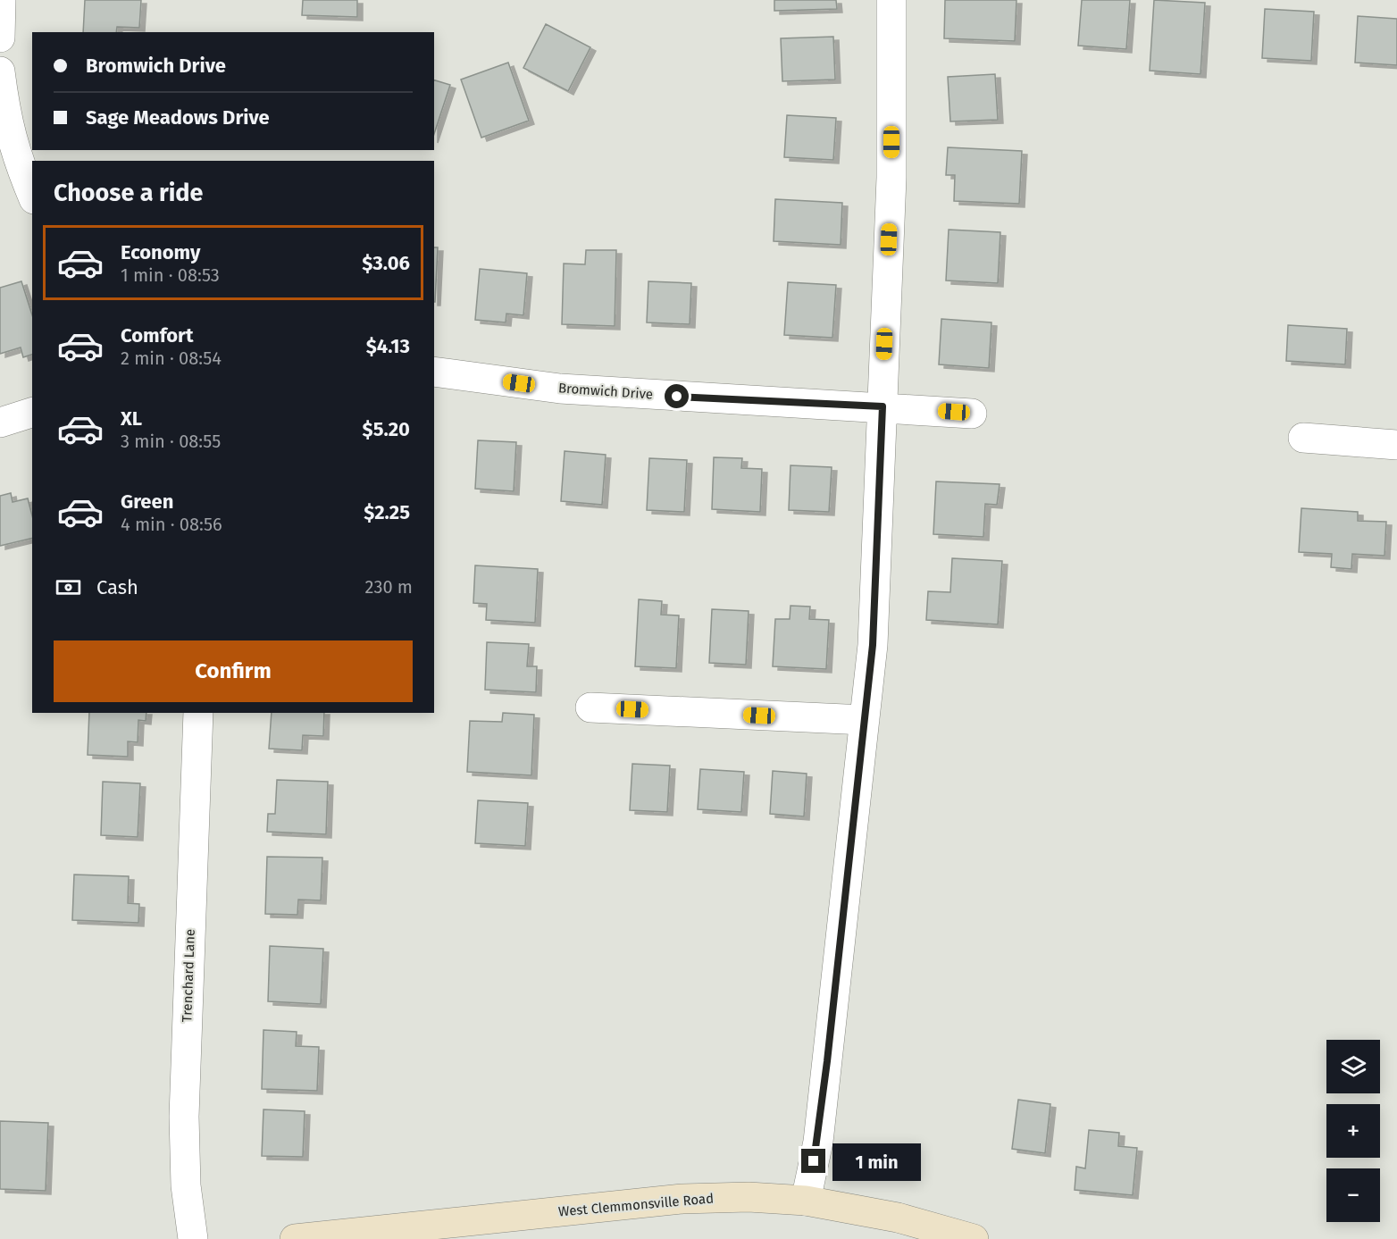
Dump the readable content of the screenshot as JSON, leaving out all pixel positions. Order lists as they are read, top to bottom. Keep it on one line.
{"streets":{"main road":["West Clemmonsville Road"],"street":["Bromwich Drive","Trenchard Lane"]},"page":{"banner":["Bromwich Drive","Sage Meadows Drive"],"heading":"Choose a ride","list":[{"name":"Economy","note":"1 min · 08:53","value":"$3.06"},{"name":"Comfort","note":"2 min · 08:54","value":"$4.13"},{"name":"XL","note":"3 min · 08:55","value":"$5.20"},{"name":"Green","note":"4 min · 08:56","value":"$2.25"}],"pay":["Cash","230 m"],"buttons":"Confirm","map_buttons":["+","−"],"bubble":"1 min"}}
